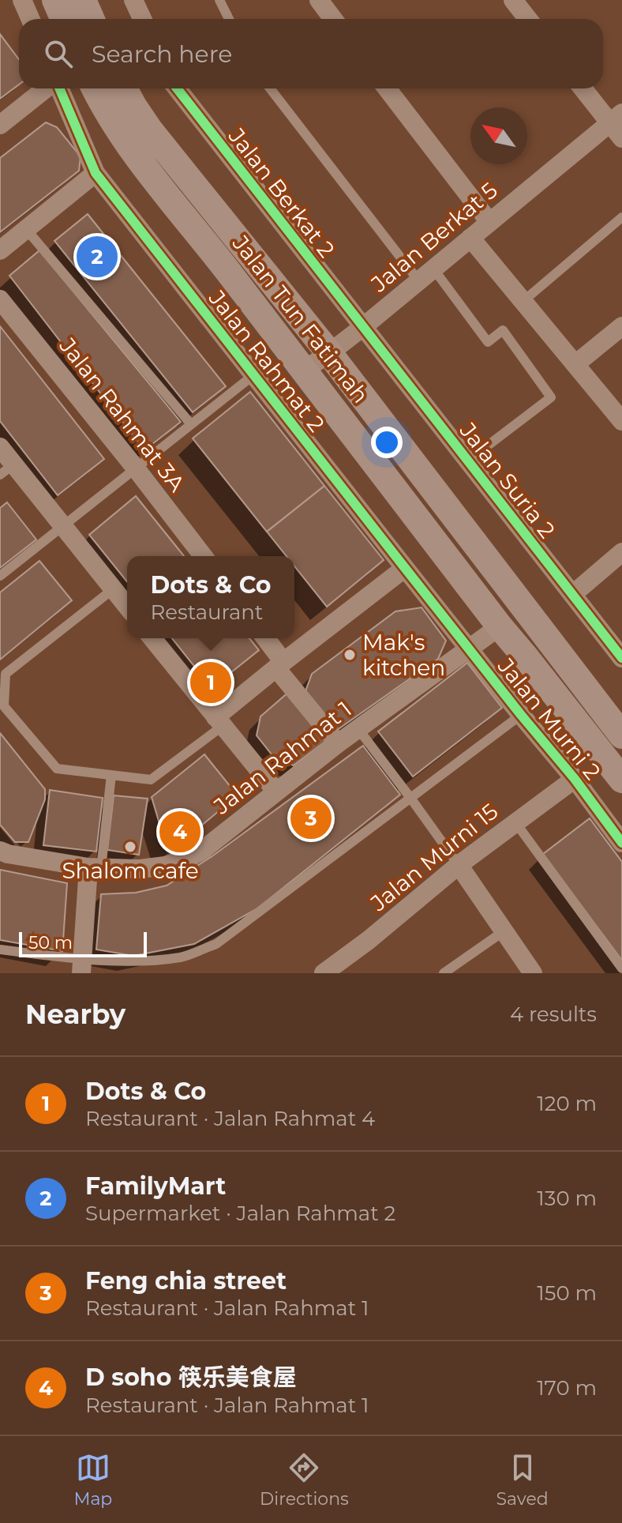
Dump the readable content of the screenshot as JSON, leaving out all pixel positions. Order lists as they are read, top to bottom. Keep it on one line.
{"streets":{"main road":["Jalan Tun Fatimah"],"street":["Jalan Berkat 2","Jalan Berkat 5","Jalan Rahmat 2","Jalan Rahmat 3A","Jalan Suria 2","Jalan Murni 2","Jalan Rahmat 1","Jalan Murni 15"]},"crossings":[["Jalan Berkat 2","Jalan Berkat 5"],["Jalan Berkat 2","Jalan Suria 2"],["Jalan Berkat 5","Jalan Tun Fatimah"],["Jalan Berkat 5","Jalan Suria 2"],["Jalan Tun Fatimah","Jalan Rahmat 1"],["Jalan Rahmat 2","Jalan Murni 2"],["Jalan Rahmat 2","Jalan Rahmat 1"],["Jalan Murni 2","Jalan Rahmat 1"],["Jalan Murni 2","Jalan Murni 15"]],"places":["Mak's kitchen","Shalom cafe"],"scale_bar":"50 m","north":"top left","page":{"search":"Search here","pins":["2","1","3","4"],"popup":["Dots & Co","Restaurant"],"scale":"50 m","heading":["Nearby","4 results"],"list":[{"mark":"1","name":"Dots & Co","note":"Restaurant · Jalan Rahmat 4","value":"120 m"},{"mark":"2","name":"FamilyMart","note":"Supermarket · Jalan Rahmat 2","value":"130 m"},{"mark":"3","name":"Feng chia street","note":"Restaurant · Jalan Rahmat 1","value":"150 m"},{"mark":"4","name":"D soho 筷乐美食屋","note":"Restaurant · Jalan Rahmat 1","value":"170 m"}],"nav":["Map","Directions","Saved"]}}
